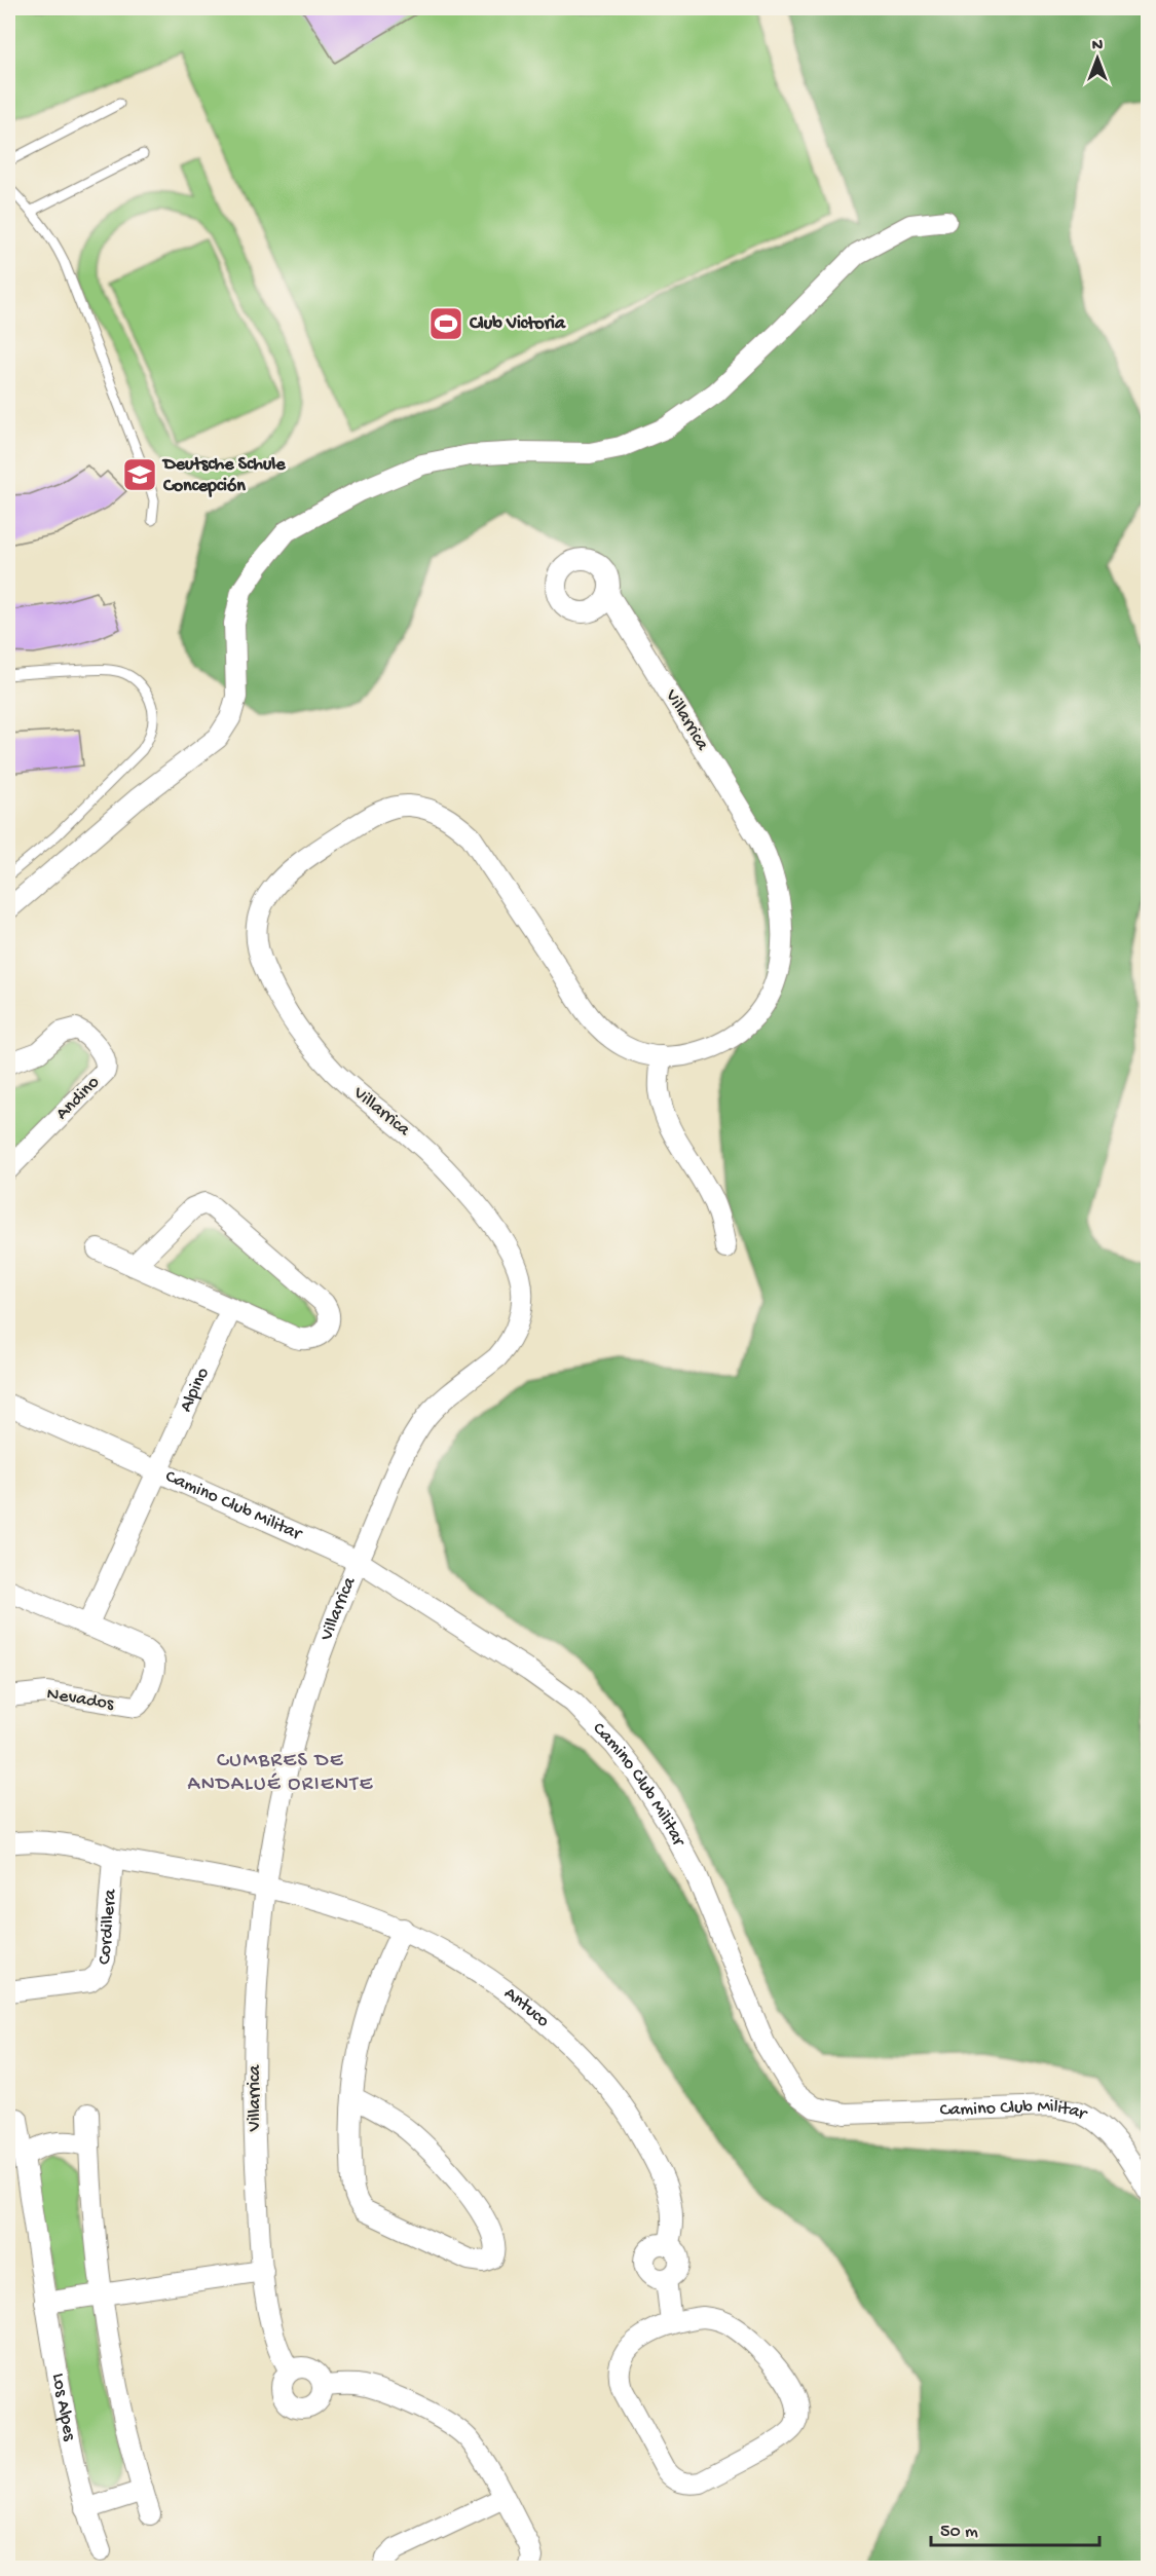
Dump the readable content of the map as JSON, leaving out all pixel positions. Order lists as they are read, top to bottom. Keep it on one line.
{"streets":{"street":["Villarrica","Andino","Alpino","Camino Club Militar","Nevados","Cordillera","Antuco","Los Alpes"]},"crossings":[["Villarrica","Camino Club Militar"],["Villarrica","Antuco"],["Alpino","Camino Club Militar"]],"districts":["CUMBRES DE ANDALUÉ ORIENTE"],"places":{"sports":["Club Victoria"],"school or university":["Deutsche Schule Concepción"]},"scale_bar":"50 m","north":"top"}
